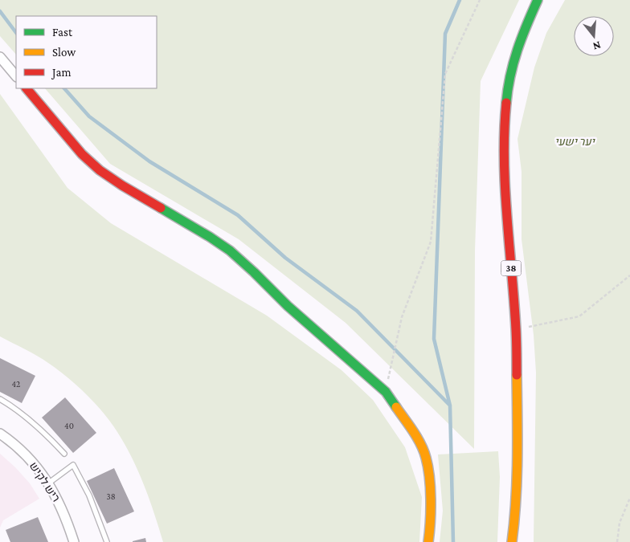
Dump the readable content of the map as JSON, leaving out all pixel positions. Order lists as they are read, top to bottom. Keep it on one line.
{"streets":{"main road":["38"],"street":["ריש לקיש"]},"parks":["יער ישעי"],"house_numbers":["42","40","38"],"legend":["Fast","Slow","Jam"],"north":"bottom"}
